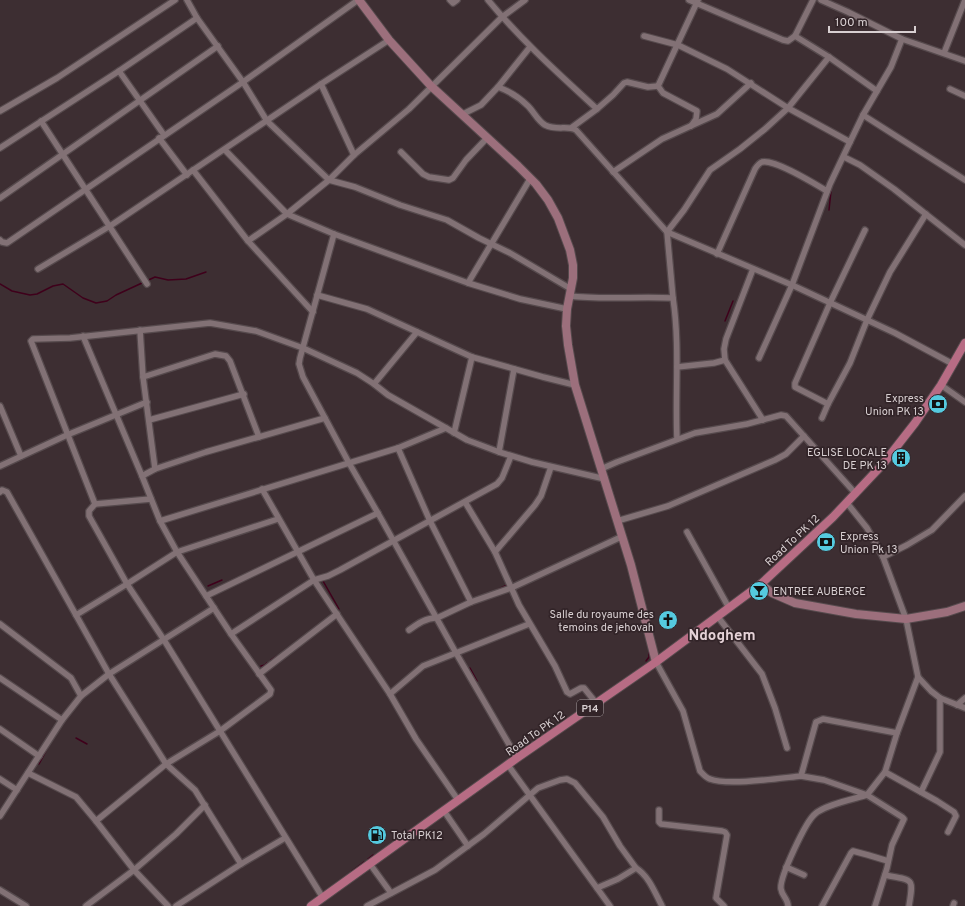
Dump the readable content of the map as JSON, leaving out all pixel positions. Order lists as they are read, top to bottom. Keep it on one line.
{"streets":{"main road":["Road To PK 12","P14"]},"crossings":[["Road To PK 12","P14"]],"districts":["Ndoghem"],"places":{"bank":["Express Union PK 13","Express Union Pk 13"],"building":["EGLISE LOCALE DE PK 13"],"bar":["ENTREE AUBERGE"],"church":["Salle du royaume des temoins de jehovah"],"fuel station":["Total PK12"]},"scale_bar":"100 m"}
